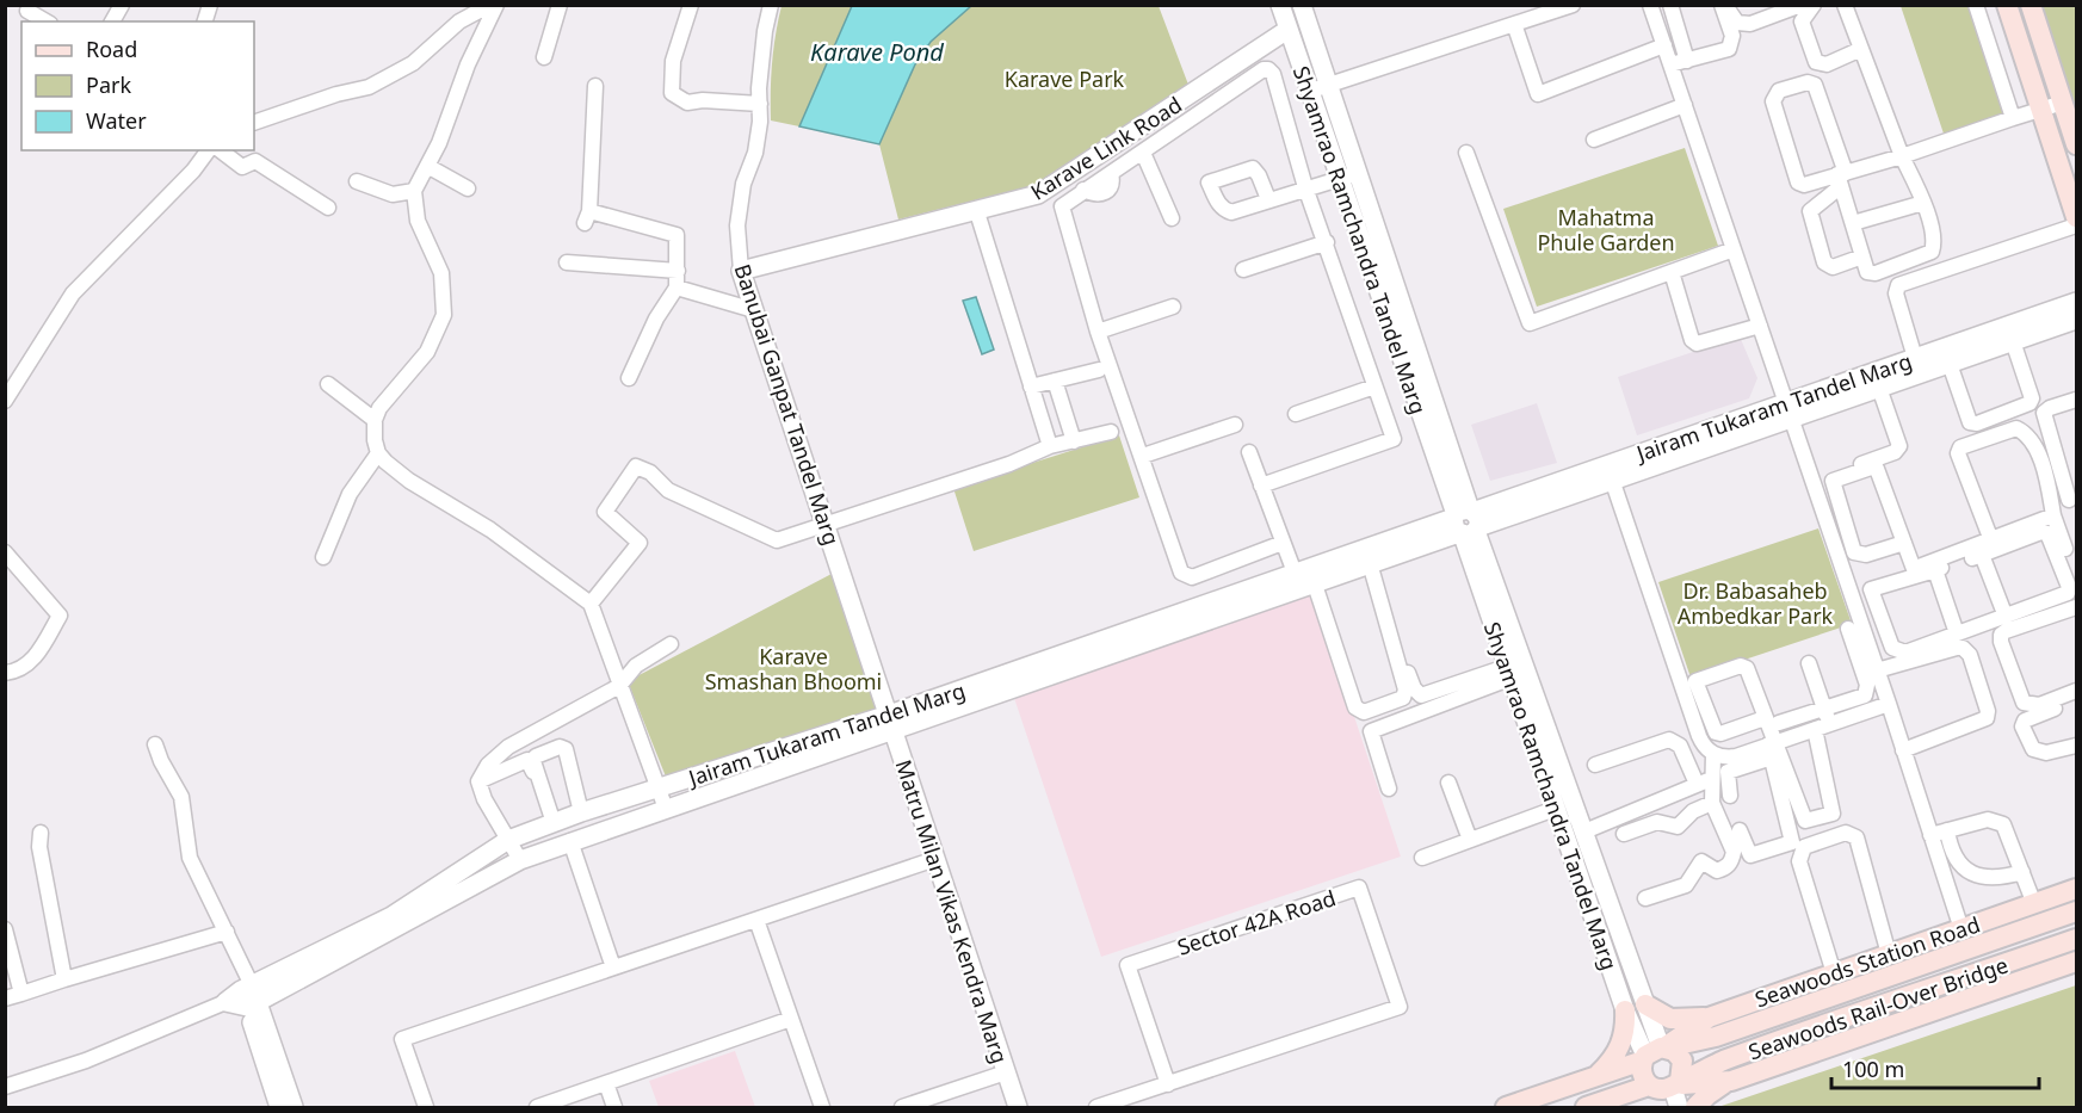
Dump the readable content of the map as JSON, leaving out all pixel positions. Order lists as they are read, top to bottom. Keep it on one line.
{"streets":{"main road":["Seawoods Station Road","Seawoods Rail-Over Bridge"],"street":["Karave Link Road","Shyamrao Ramchandra Tandel Marg","Banubai Ganpat Tandel Marg","Jairam Tukaram Tandel Marg","Matru Milan Vikas Kendra Marg","Sector 42A Road"]},"crossings":[["Karave Link Road","Shyamrao Ramchandra Tandel Marg"],["Karave Link Road","Banubai Ganpat Tandel Marg"],["Shyamrao Ramchandra Tandel Marg","Jairam Tukaram Tandel Marg"],["Shyamrao Ramchandra Tandel Marg","Seawoods Station Road"],["Shyamrao Ramchandra Tandel Marg","Seawoods Rail-Over Bridge"],["Banubai Ganpat Tandel Marg","Jairam Tukaram Tandel Marg"],["Banubai Ganpat Tandel Marg","Matru Milan Vikas Kendra Marg"],["Jairam Tukaram Tandel Marg","Matru Milan Vikas Kendra Marg"],["Seawoods Station Road","Seawoods Rail-Over Bridge"]],"water":["Karave Pond"],"parks":["Karave Park","Mahatma Phule Garden","Dr. Babasaheb Ambedkar Park","Karave Smashan Bhoomi"],"legend":["Road","Park","Water"],"scale_bar":"100 m"}
